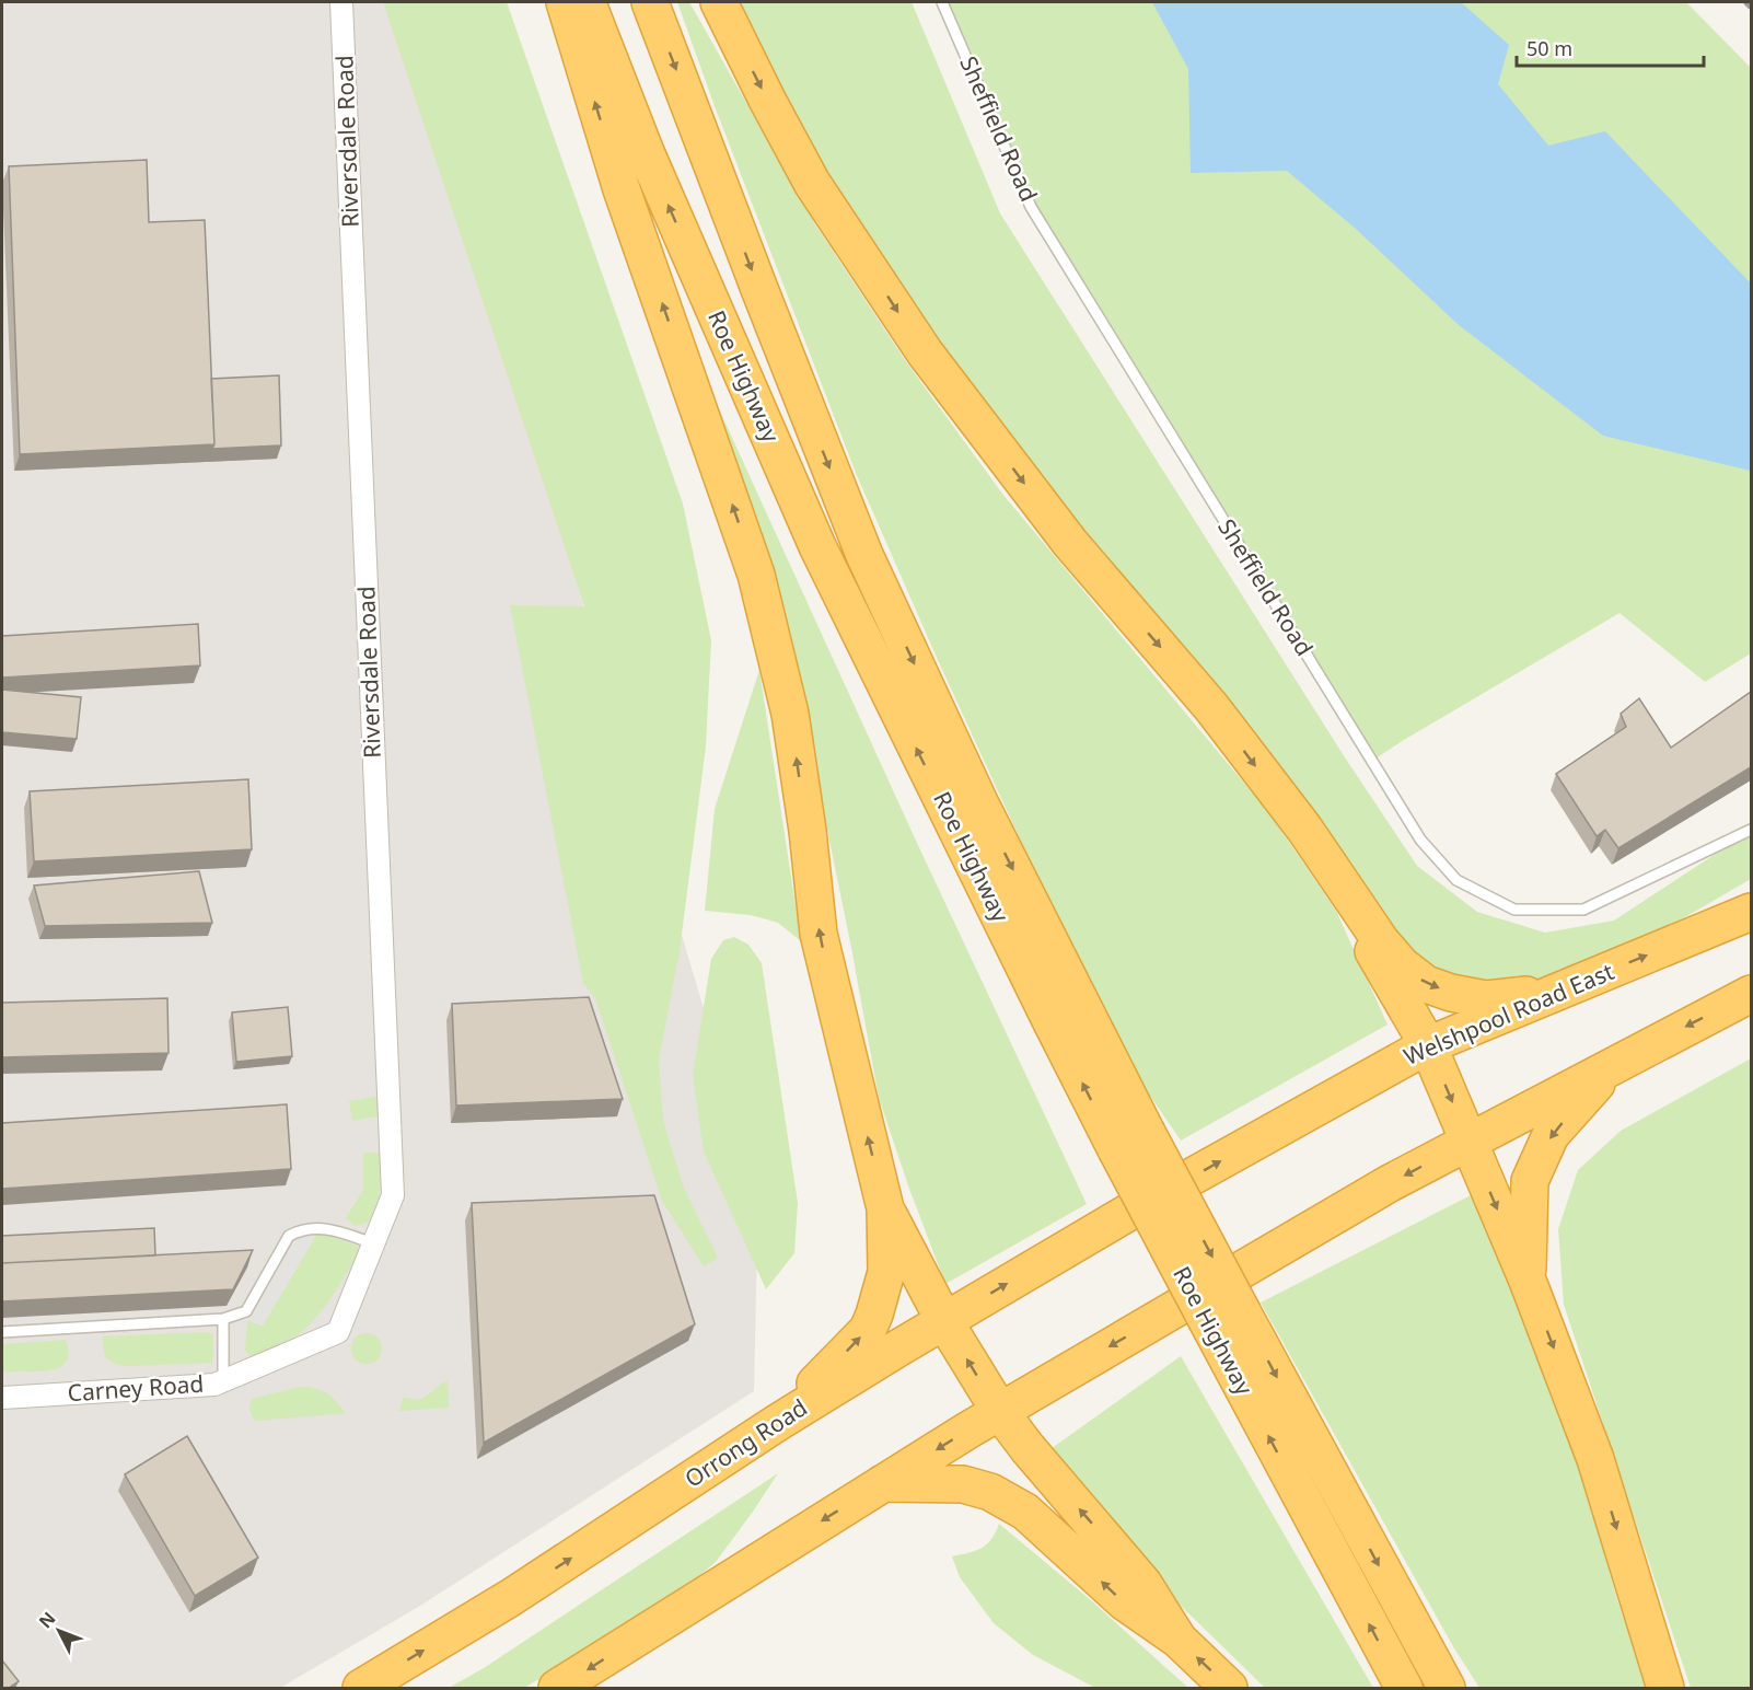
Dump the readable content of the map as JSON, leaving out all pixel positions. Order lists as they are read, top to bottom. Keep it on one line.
{"streets":{"highway":["Roe Highway","Welshpool Road East","Orrong Road"],"street":["Riversdale Road","Carney Road"],"lane":["Sheffield Road"]},"crossings":[["Riversdale Road","Carney Road"],["Welshpool Road East","Orrong Road"]],"scale_bar":"50 m","north":"top left"}
